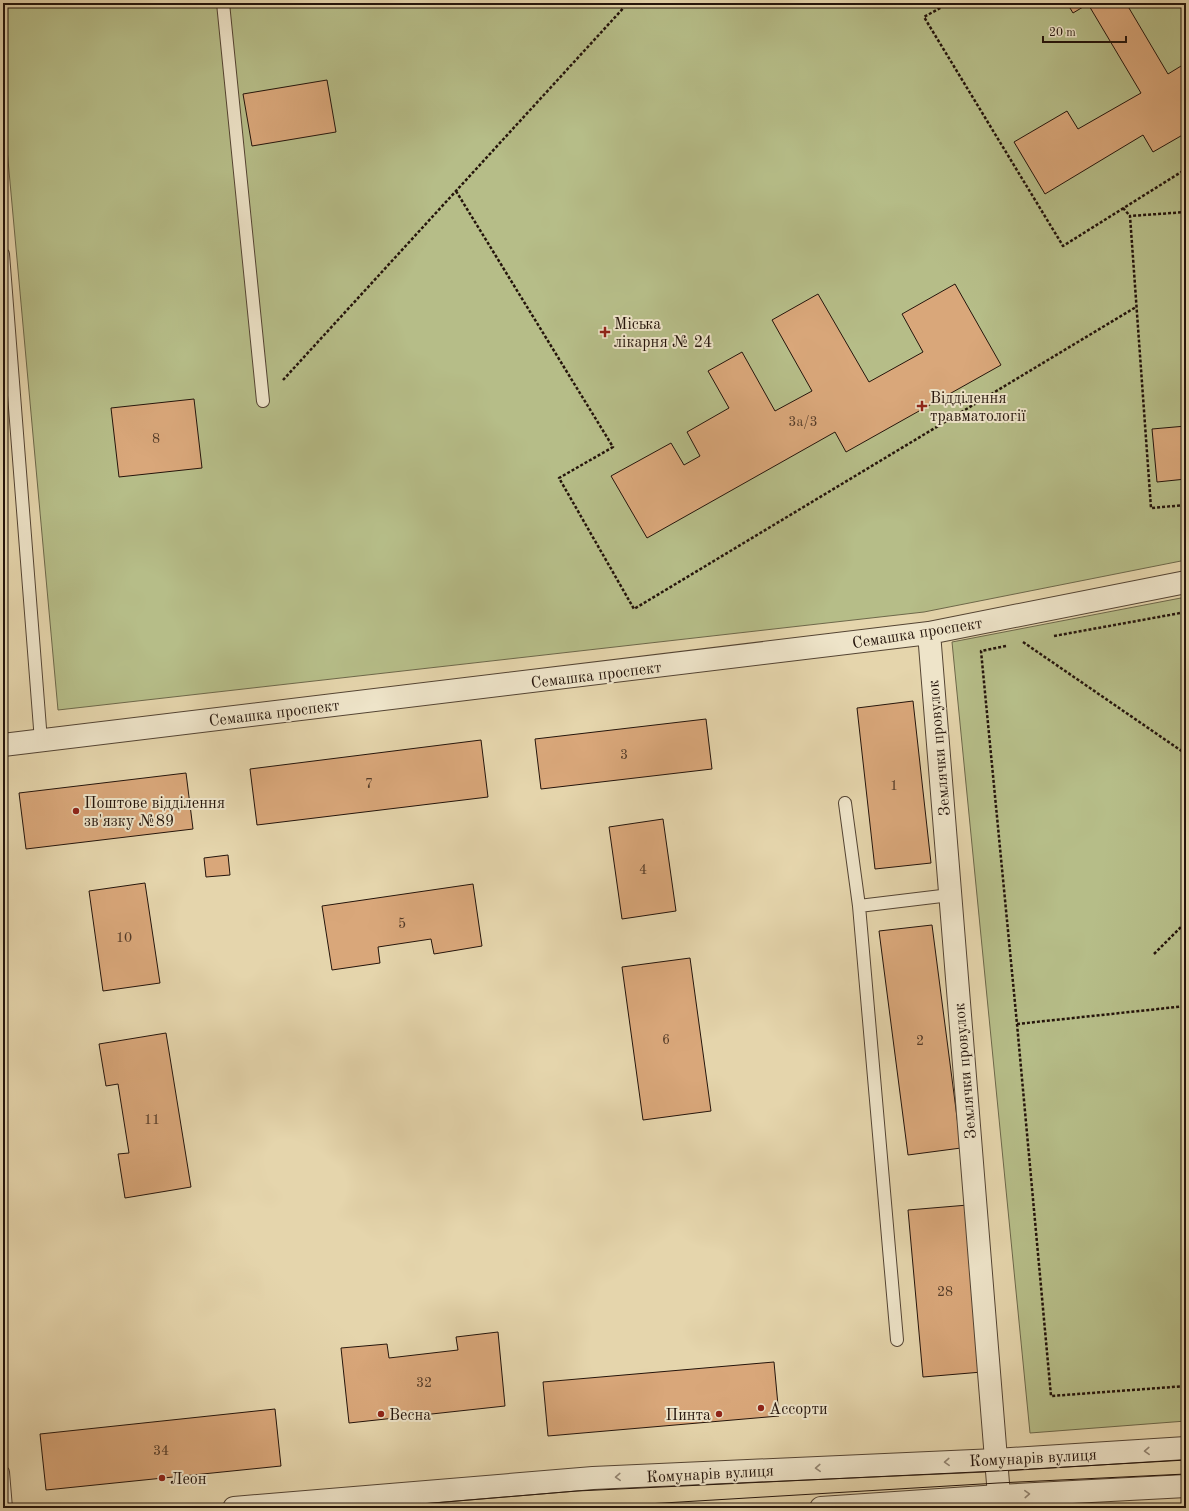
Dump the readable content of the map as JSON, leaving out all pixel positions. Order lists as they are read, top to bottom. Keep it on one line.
{"streets":{"street":["Семашка проспект","Землячки провулок","Комунарів вулиця"]},"crossings":[["Семашка проспект","Землячки провулок"],["Землячки провулок","Комунарів вулиця"]],"places":{"health":["Міська лікарня № 24","Відділення травматології"],"other":["Поштове відділення зв'язку №89","Ассорти","Весна","Пинта","Леон"]},"house_numbers":["3а/3","8","3","7","1","4","5","10","6","2","11","28","32","34"],"scale_bar":"20 m"}
